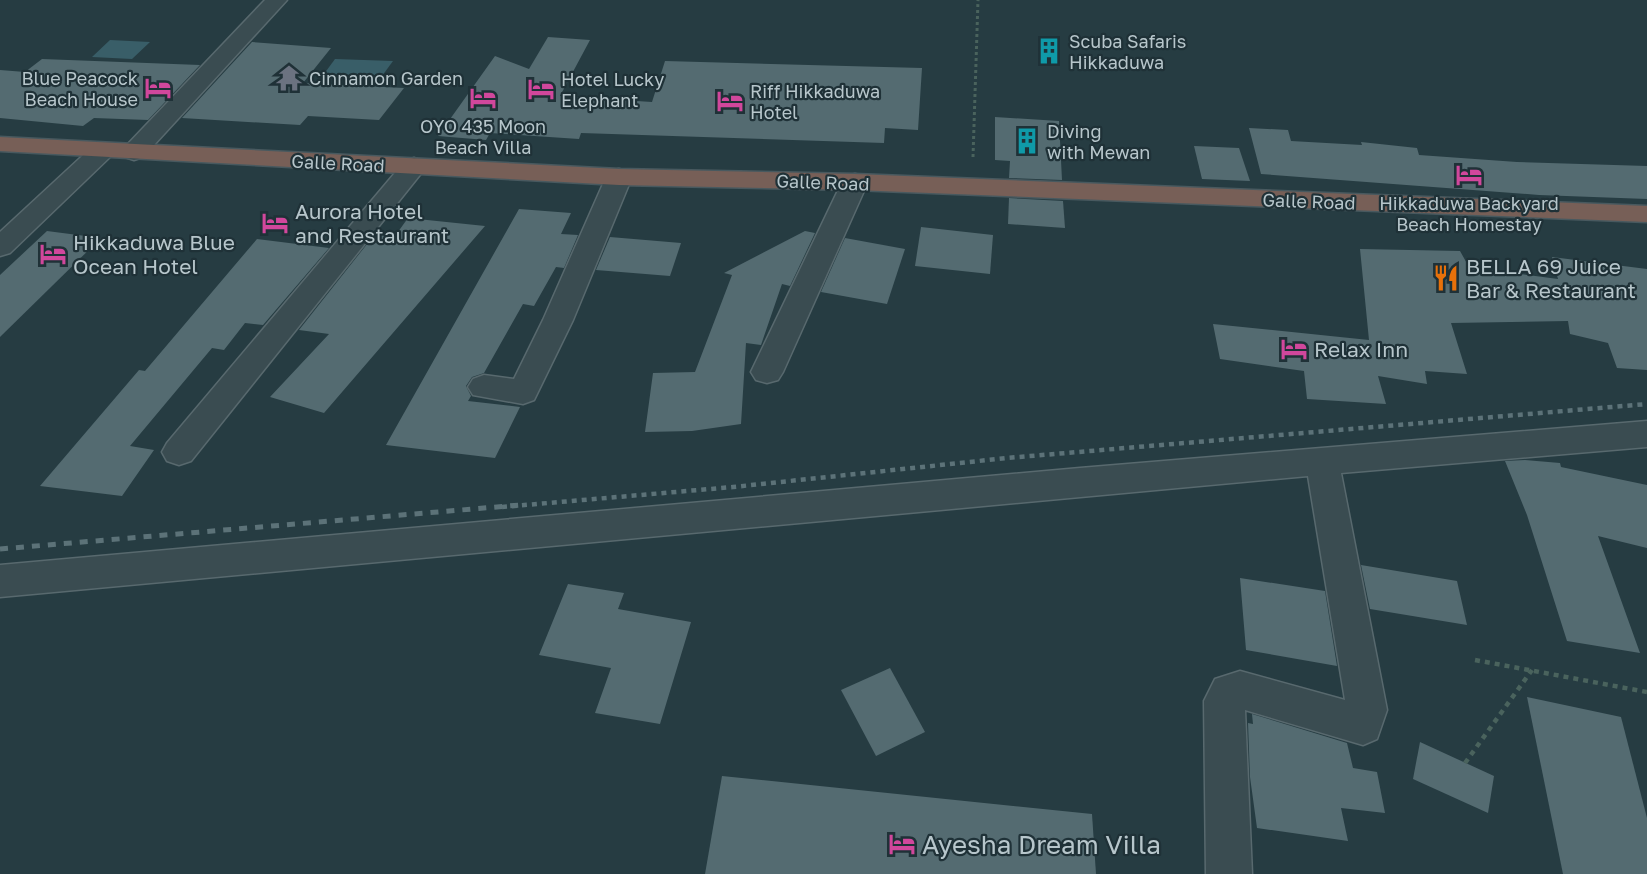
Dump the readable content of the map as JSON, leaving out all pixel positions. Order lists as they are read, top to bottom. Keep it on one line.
{"streets":{"highway":["Galle Road"]},"places":{"building":["Scuba Safaris Hikkaduwa","Diving with Mewan"],"temple":["Cinnamon Garden"],"hotel":["Blue Peacock Beach House","Hotel Lucky Elephant","OYO 435 Moon Beach Villa","Riff Hikkaduwa Hotel","Hikkaduwa Backyard Beach Homestay","Aurora Hotel and Restaurant","Hikkaduwa Blue Ocean Hotel","Relax Inn","Ayesha Dream Villa"],"restaurant":["BELLA 69 Juice Bar & Restaurant"]}}
